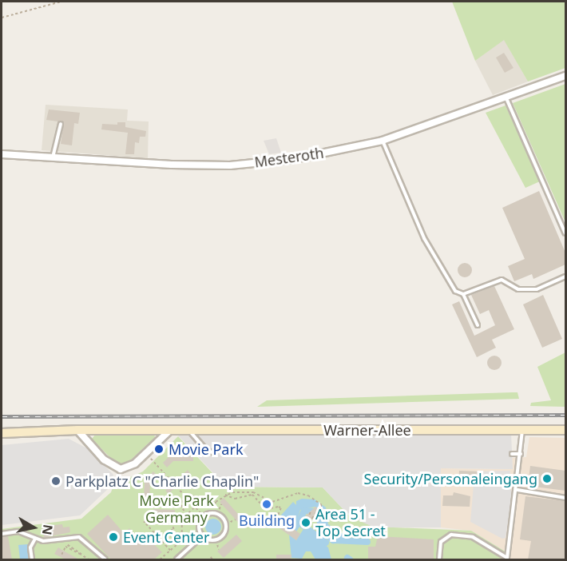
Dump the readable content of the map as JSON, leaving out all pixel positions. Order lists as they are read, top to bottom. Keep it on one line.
{"streets":{"street":["Mesteroth","Warner-Allee"]},"parks":["Movie Park Germany"],"places":["Movie Park","Security/Personaleingang","Parkplatz C \"Charlie Chaplin\"","Building","Area 51 - Top Secret","Event Center"],"north":"right"}
